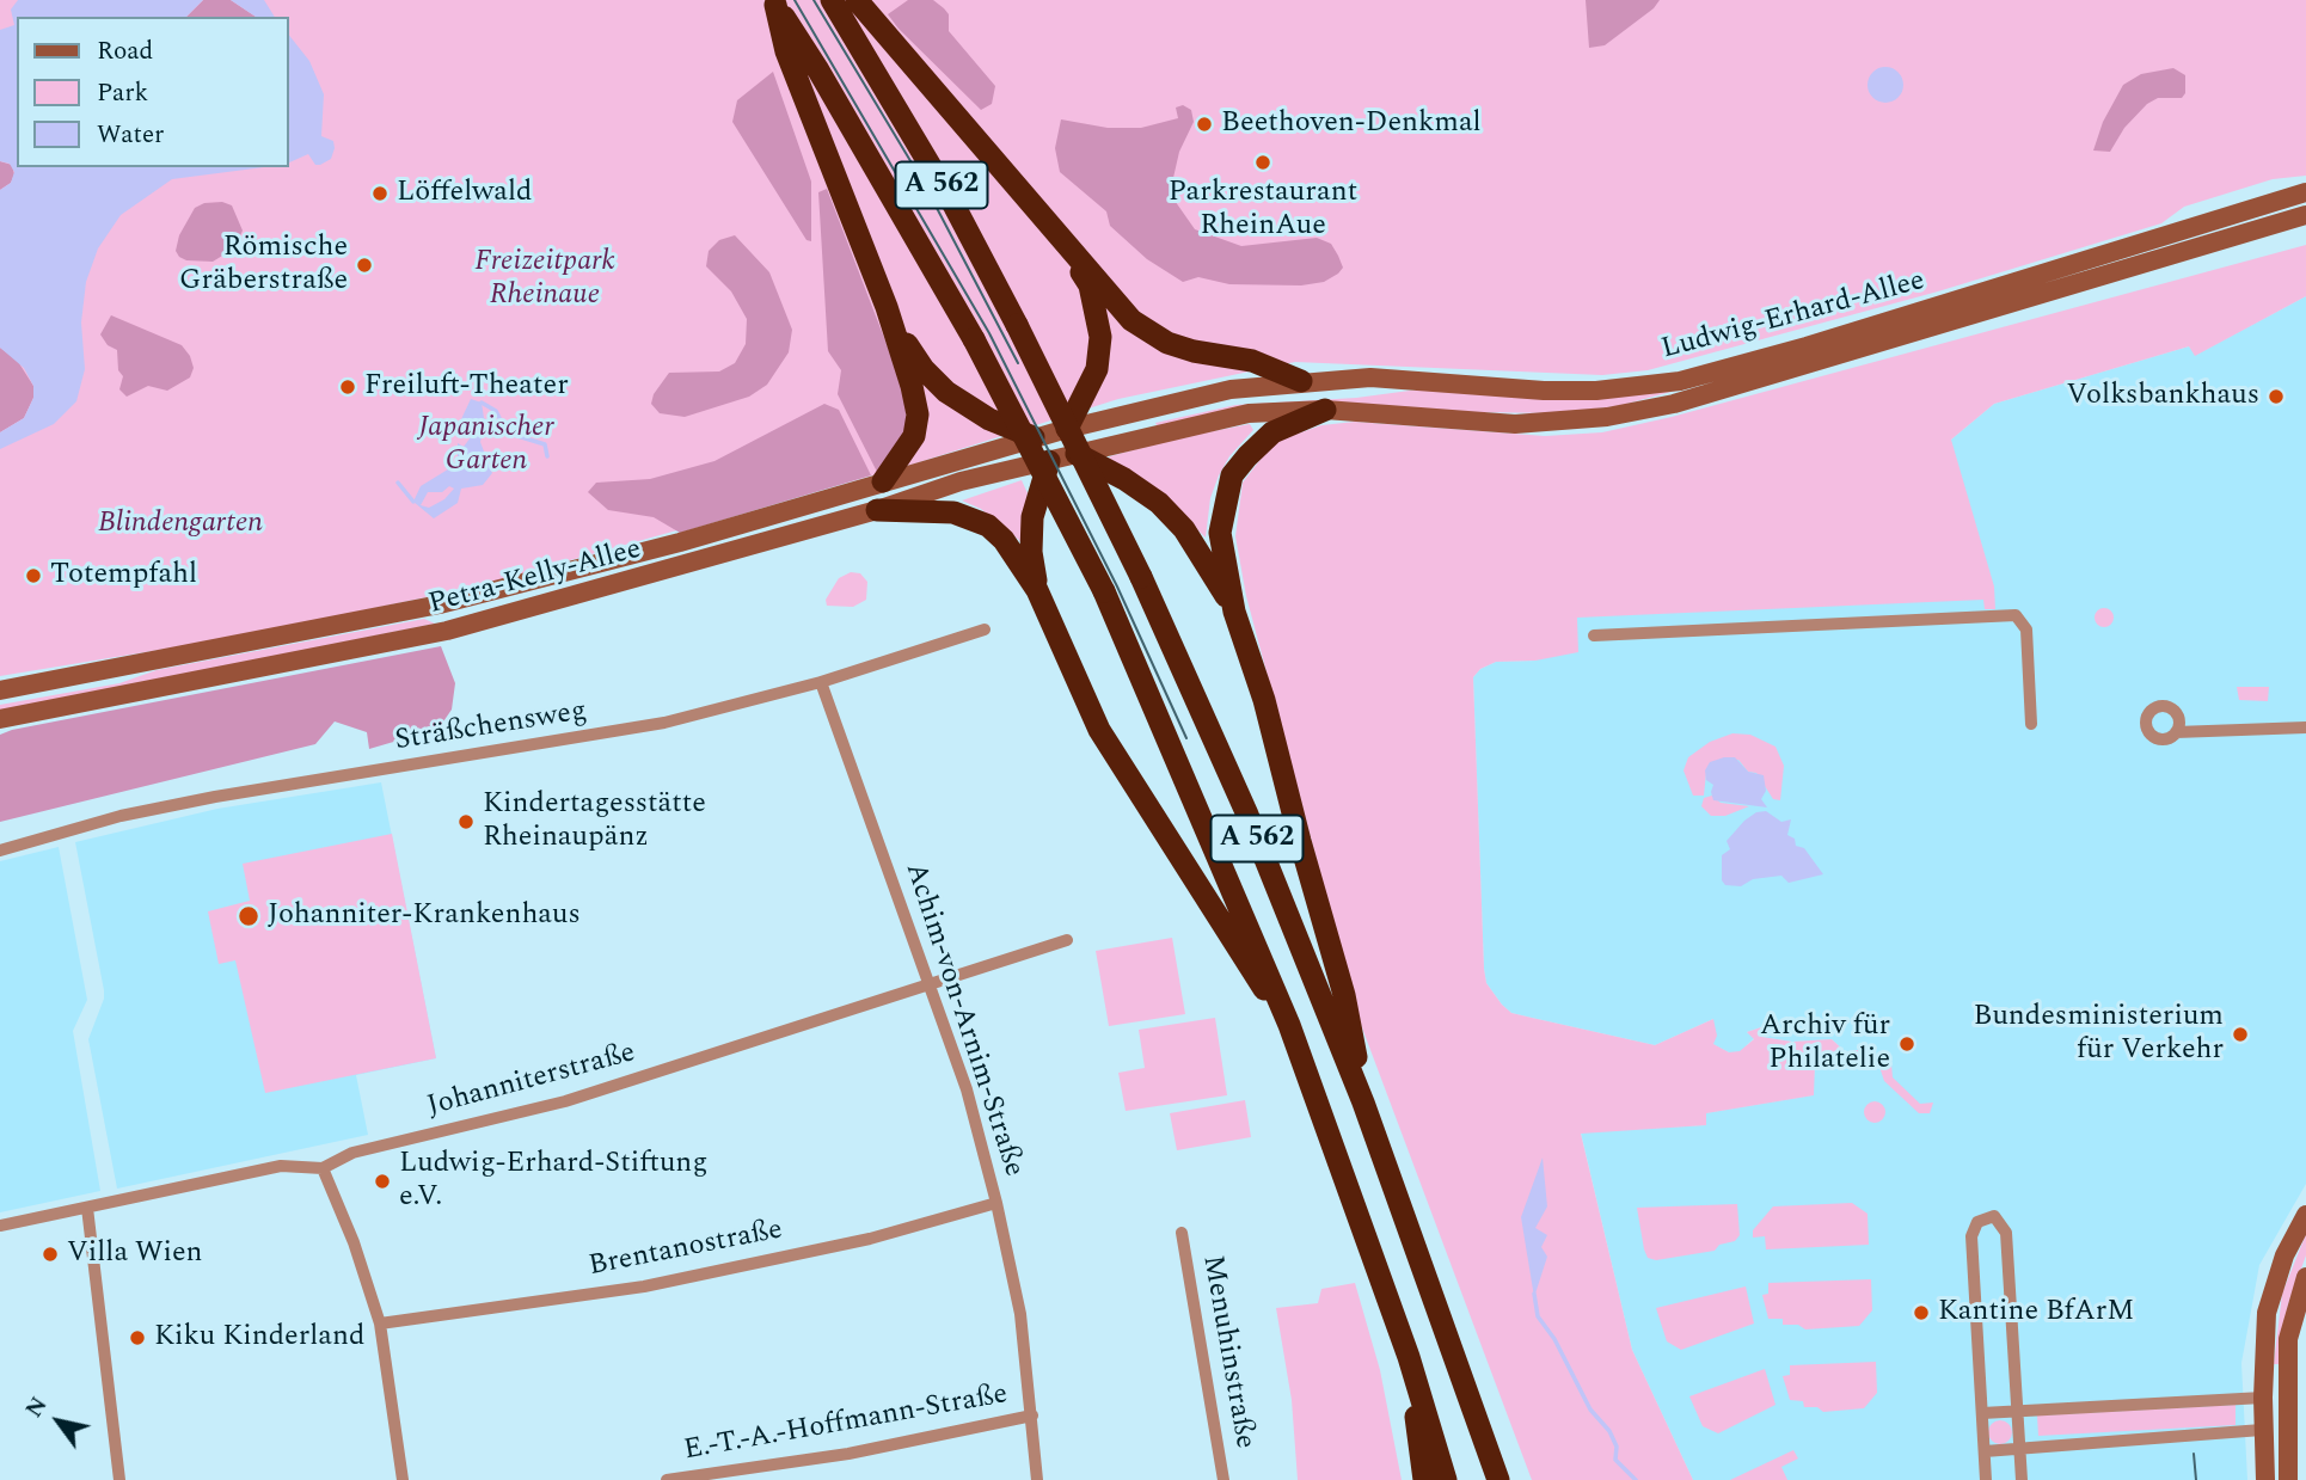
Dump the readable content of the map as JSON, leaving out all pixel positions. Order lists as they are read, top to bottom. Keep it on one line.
{"streets":{"highway":["A 562"],"main road":["Ludwig-Erhard-Allee","Petra-Kelly-Allee"],"street":["Sträßchensweg","Achim-von-Arnim-Straße","Johanniterstraße","Brentanostraße","Menuhinstraße","E.-T.-A.-Hoffmann-Straße"]},"crossings":[["Ludwig-Erhard-Allee","Petra-Kelly-Allee"],["Sträßchensweg","Achim-von-Arnim-Straße"],["Achim-von-Arnim-Straße","Johanniterstraße"],["Achim-von-Arnim-Straße","Brentanostraße"],["Achim-von-Arnim-Straße","E.-T.-A.-Hoffmann-Straße"]],"parks":["Freizeitpark Rheinaue","Japanischer Garten","Blindengarten"],"places":["Beethoven-Denkmal","Parkrestaurant RheinAue","Löffelwald","Römische Gräberstraße","Freiluft-Theater","Volksbankhaus","Totempfahl","Kindertagesstätte Rheinaupänz","Johanniter-Krankenhaus","Bundesministerium für Verkehr","Archiv für Philatelie","Ludwig-Erhard-Stiftung e.V.","Villa Wien","Kantine BfArM","Kiku Kinderland"],"legend":["Road","Park","Water"],"north":"top left"}
